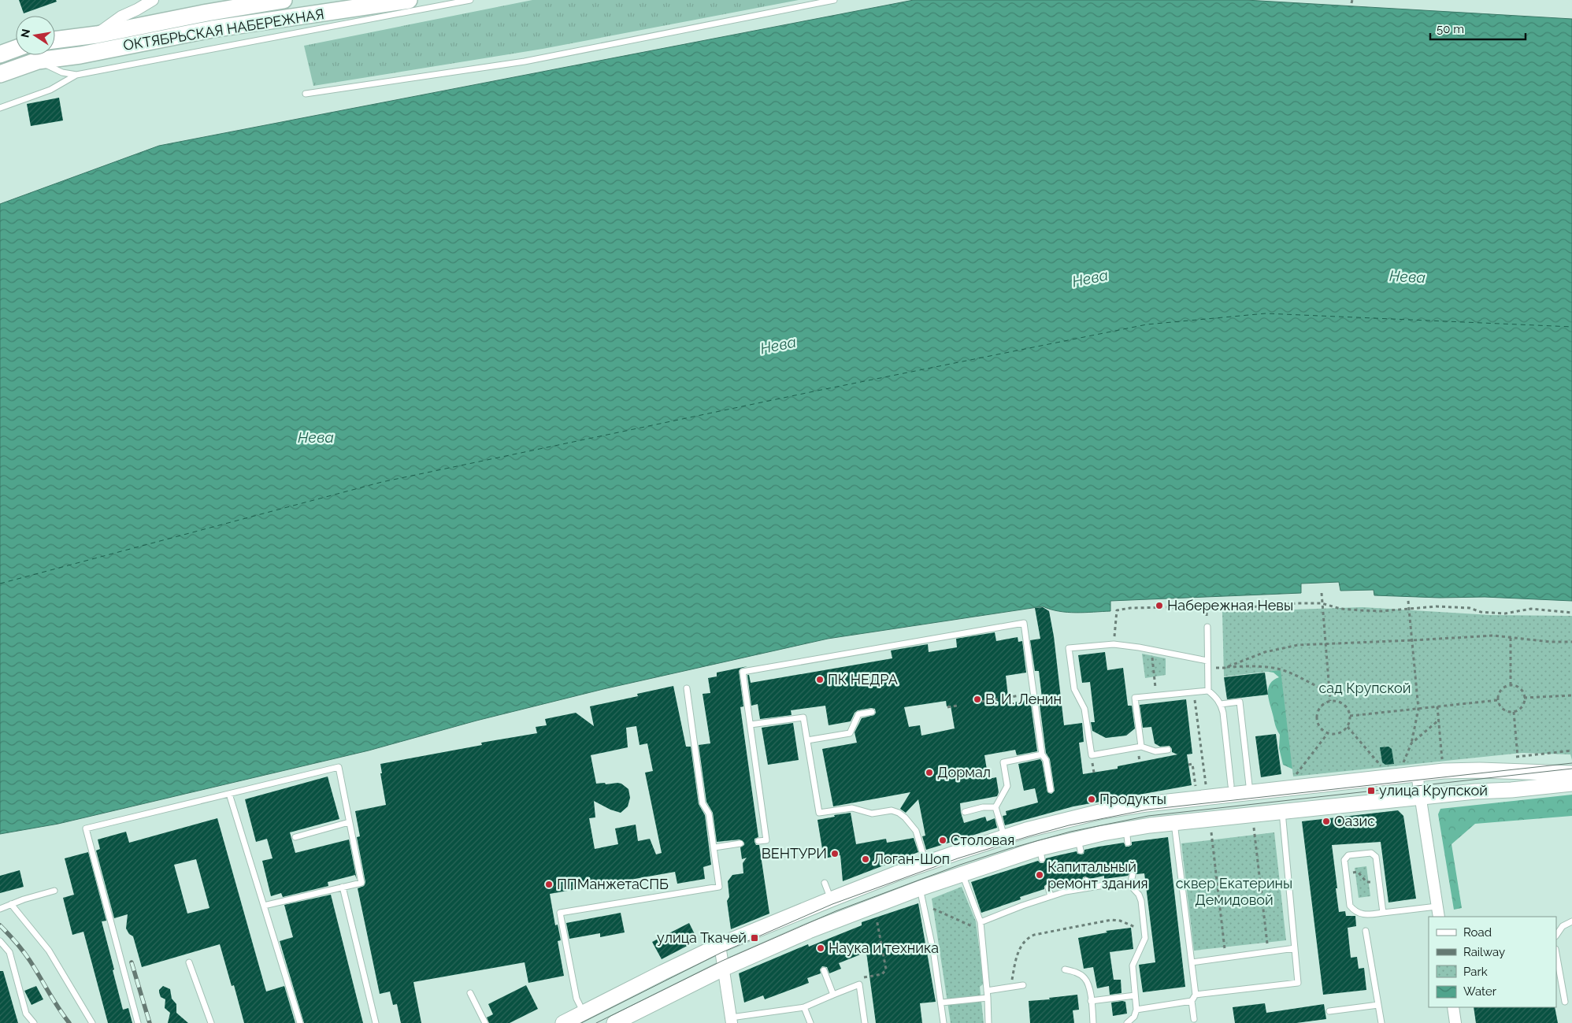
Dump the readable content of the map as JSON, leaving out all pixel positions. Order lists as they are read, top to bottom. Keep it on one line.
{"streets":{"main road":["ОКТЯБРЬСКАЯ НАБЕРЕЖНАЯ"]},"water":["Нева"],"parks":["сад Крупской","сквер Екатерины Демидовой"],"places":{"other":["Набережная Невы","ПК НЕДРА","В. И. Ленин","Дормал","Продукты","Оазис","Столовая","ВЕНТУРИ","Логан-Шоп","Капитальный ремонт здания","ППМанжетаСПБ","Наука и техника"],"transit":["улица Крупской","улица Ткачей"]},"legend":["Road","Railway","Park","Water"],"scale_bar":"50 m","north":"left"}
